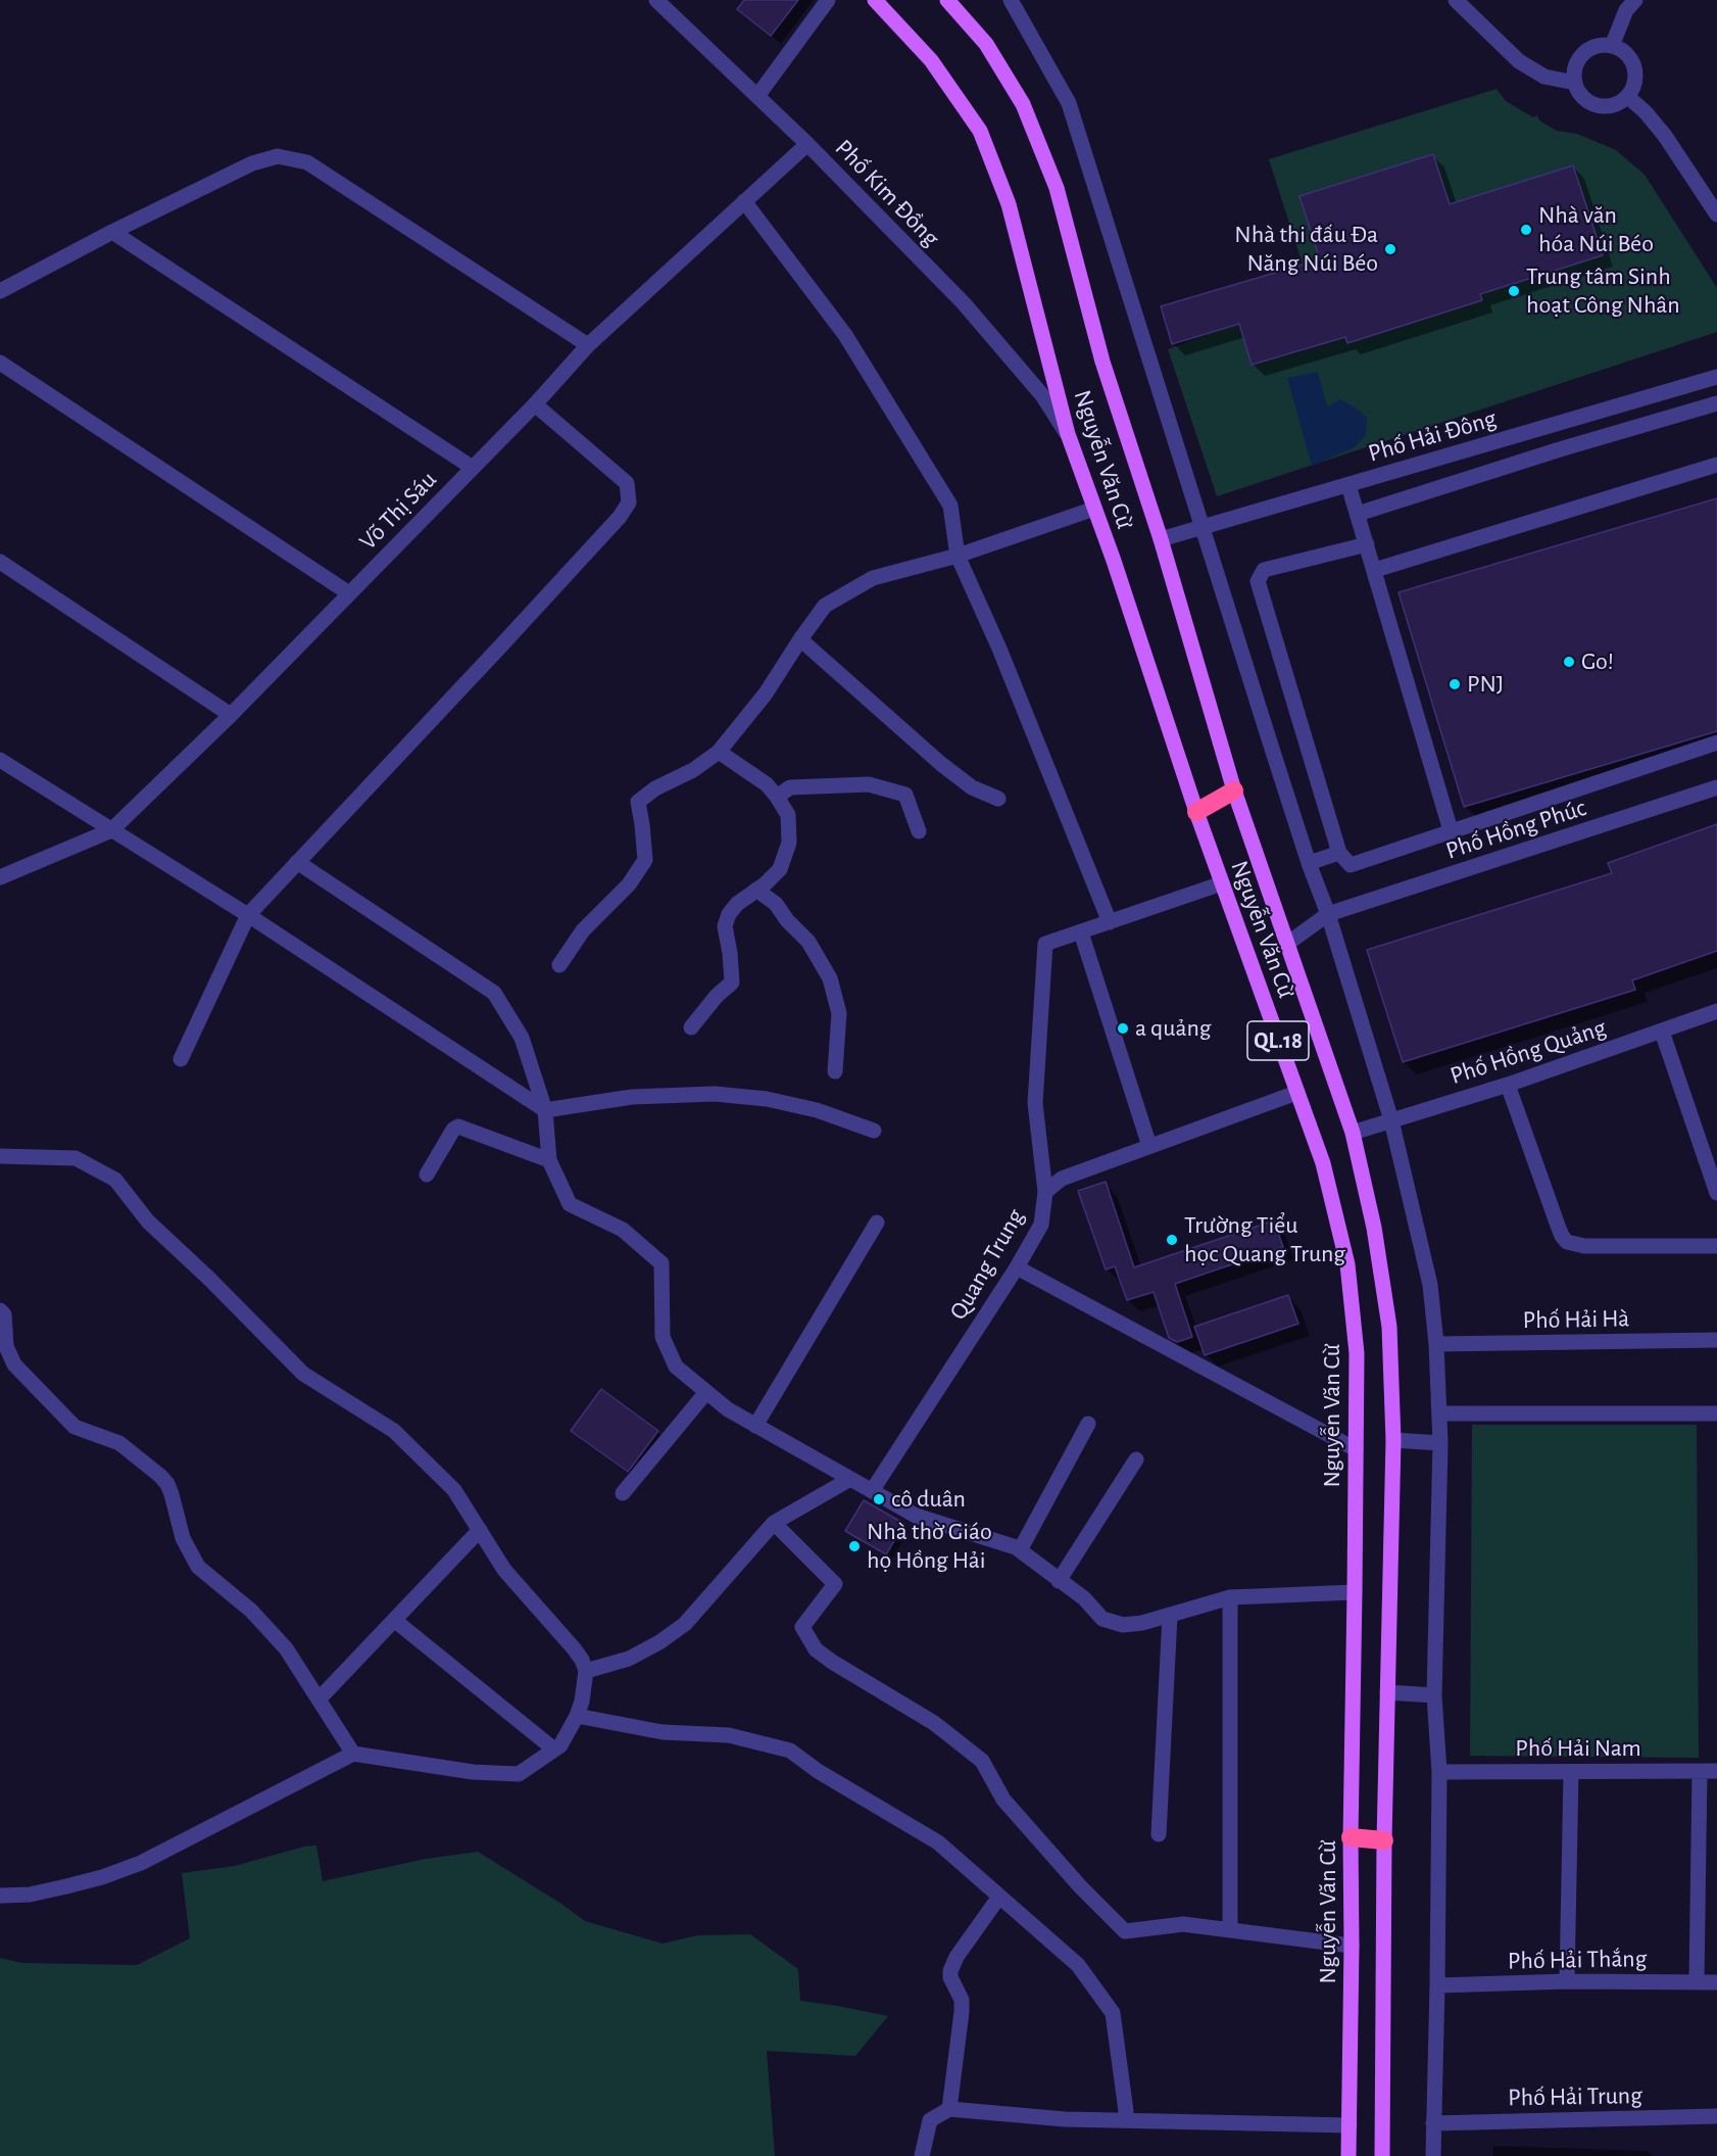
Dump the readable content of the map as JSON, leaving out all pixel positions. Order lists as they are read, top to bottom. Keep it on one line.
{"streets":{"main road":["Nguyễn Văn Cừ","QL.18"],"street":["Phố Kim Đồng","Phố Hải Đông","Võ Thị Sáu","Phố Hồng Phúc","Phố Hồng Quảng","Quang Trung","Phố Hải Hà","Phố Hải Nam","Phố Hải Thắng","Phố Hải Trung"]},"crossings":[["Phố Kim Đồng","Nguyễn Văn Cừ"],["Phố Kim Đồng","Võ Thị Sáu"],["Phố Hải Đông","Nguyễn Văn Cừ"],["Nguyễn Văn Cừ","Phố Hồng Phúc"],["Nguyễn Văn Cừ","Phố Hồng Quảng"],["Nguyễn Văn Cừ","Quang Trung"]],"places":["Nhà văn hóa Núi Béo","Nhà thi đấu Đa Năng Núi Béo","Trung tâm Sinh hoạt Công Nhân","Go!","PNJ","a quảng","Trường Tiểu học Quang Trung","cô duân","Nhà thờ Giáo họ Hồng Hải"]}
